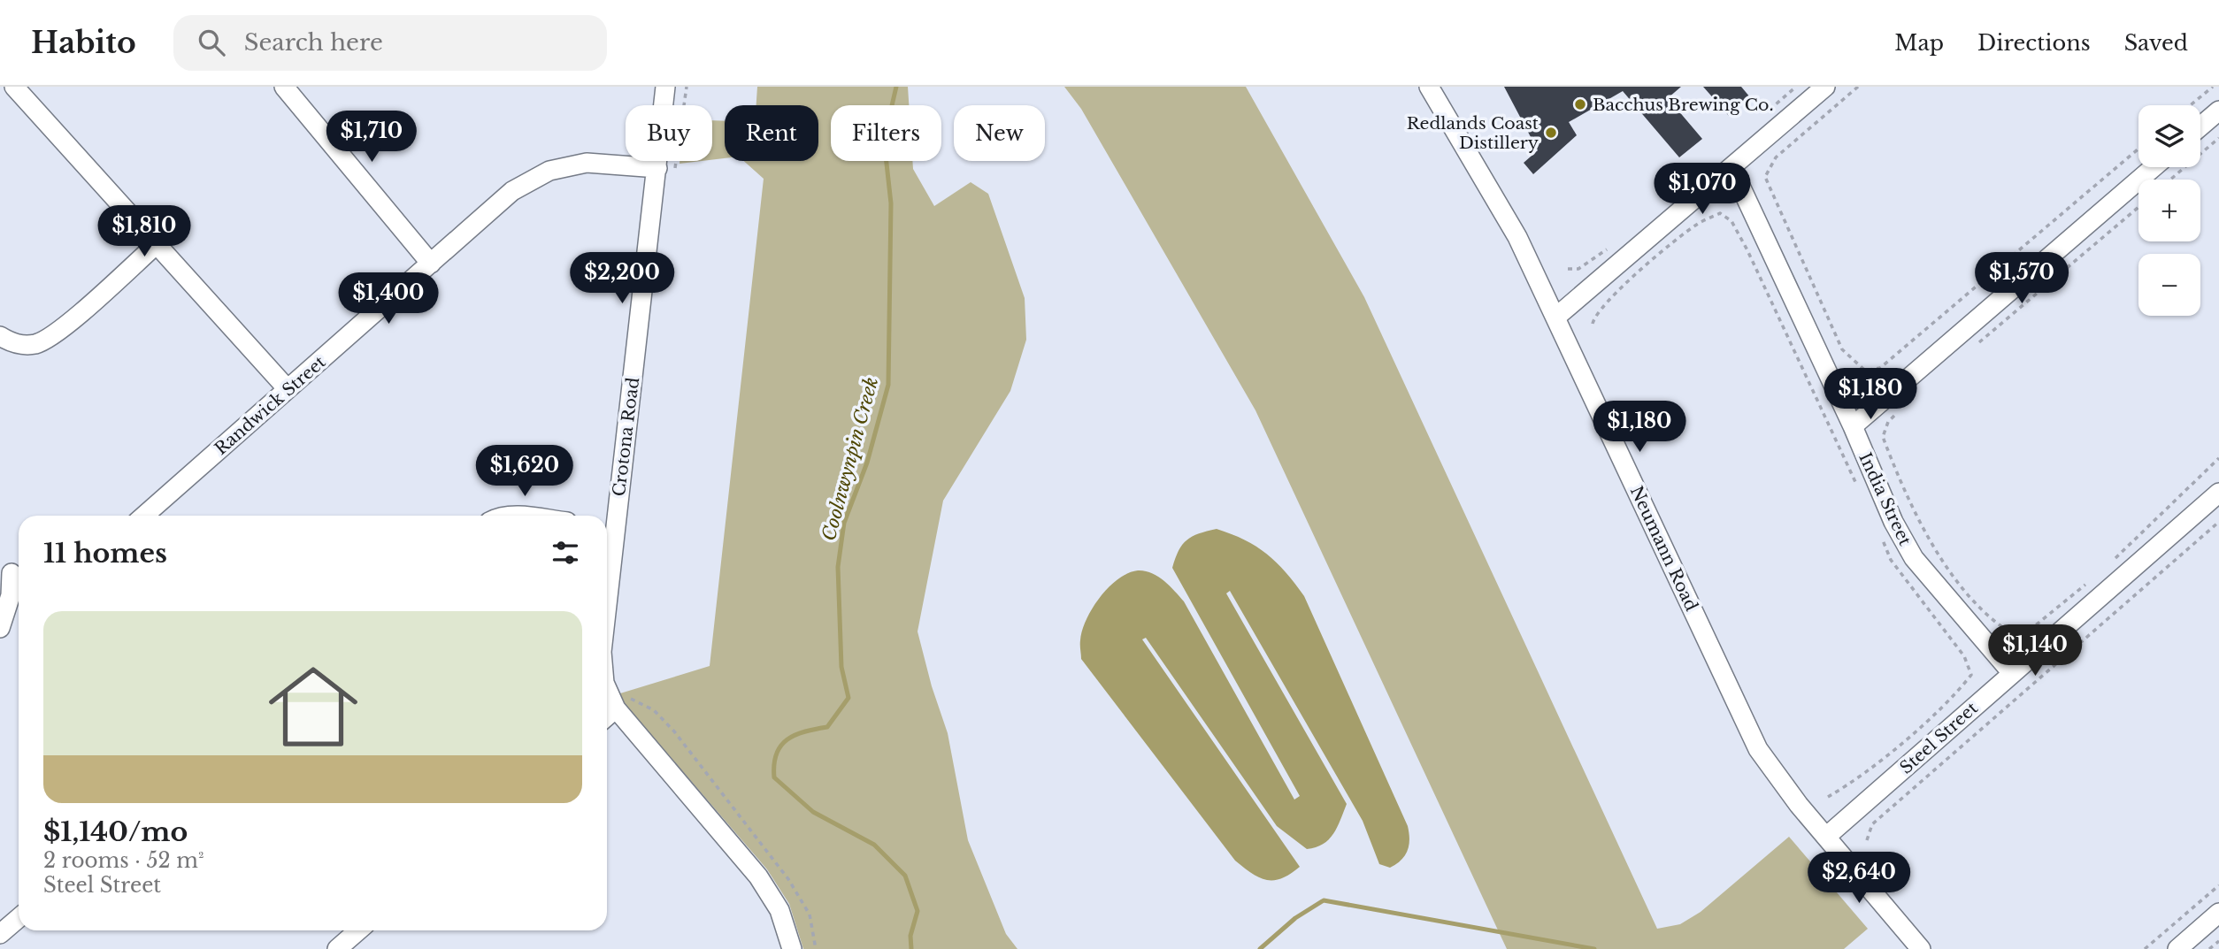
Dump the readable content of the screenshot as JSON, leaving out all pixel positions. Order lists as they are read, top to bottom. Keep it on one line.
{"streets":{"street":["Randwick Street","Crotona Road","India Street","Neumann Road","Steel Street"]},"crossings":[["Randwick Street","Crotona Road"],["India Street","Steel Street"],["Neumann Road","Steel Street"]],"water":["Coolnwynpin Creek"],"places":["Bacchus Brewing Co.","Redlands Coast Distillery"],"page":{"header":"Habito","search":"Search here","nav":["Map","Directions","Saved"],"map_buttons":["+","−"],"chip":["Buy","Rent","Filters","New"],"price":["$1,710","$1,070","$1,810","$2,200","$1,570","$1,400","$1,180","$1,180","$1,620","$1,140","$2,640"],"heading":"11 homes","list":[{"name":"$1,140/mo","note":"2 rooms · 52 m² · Steel Street"}]}}
